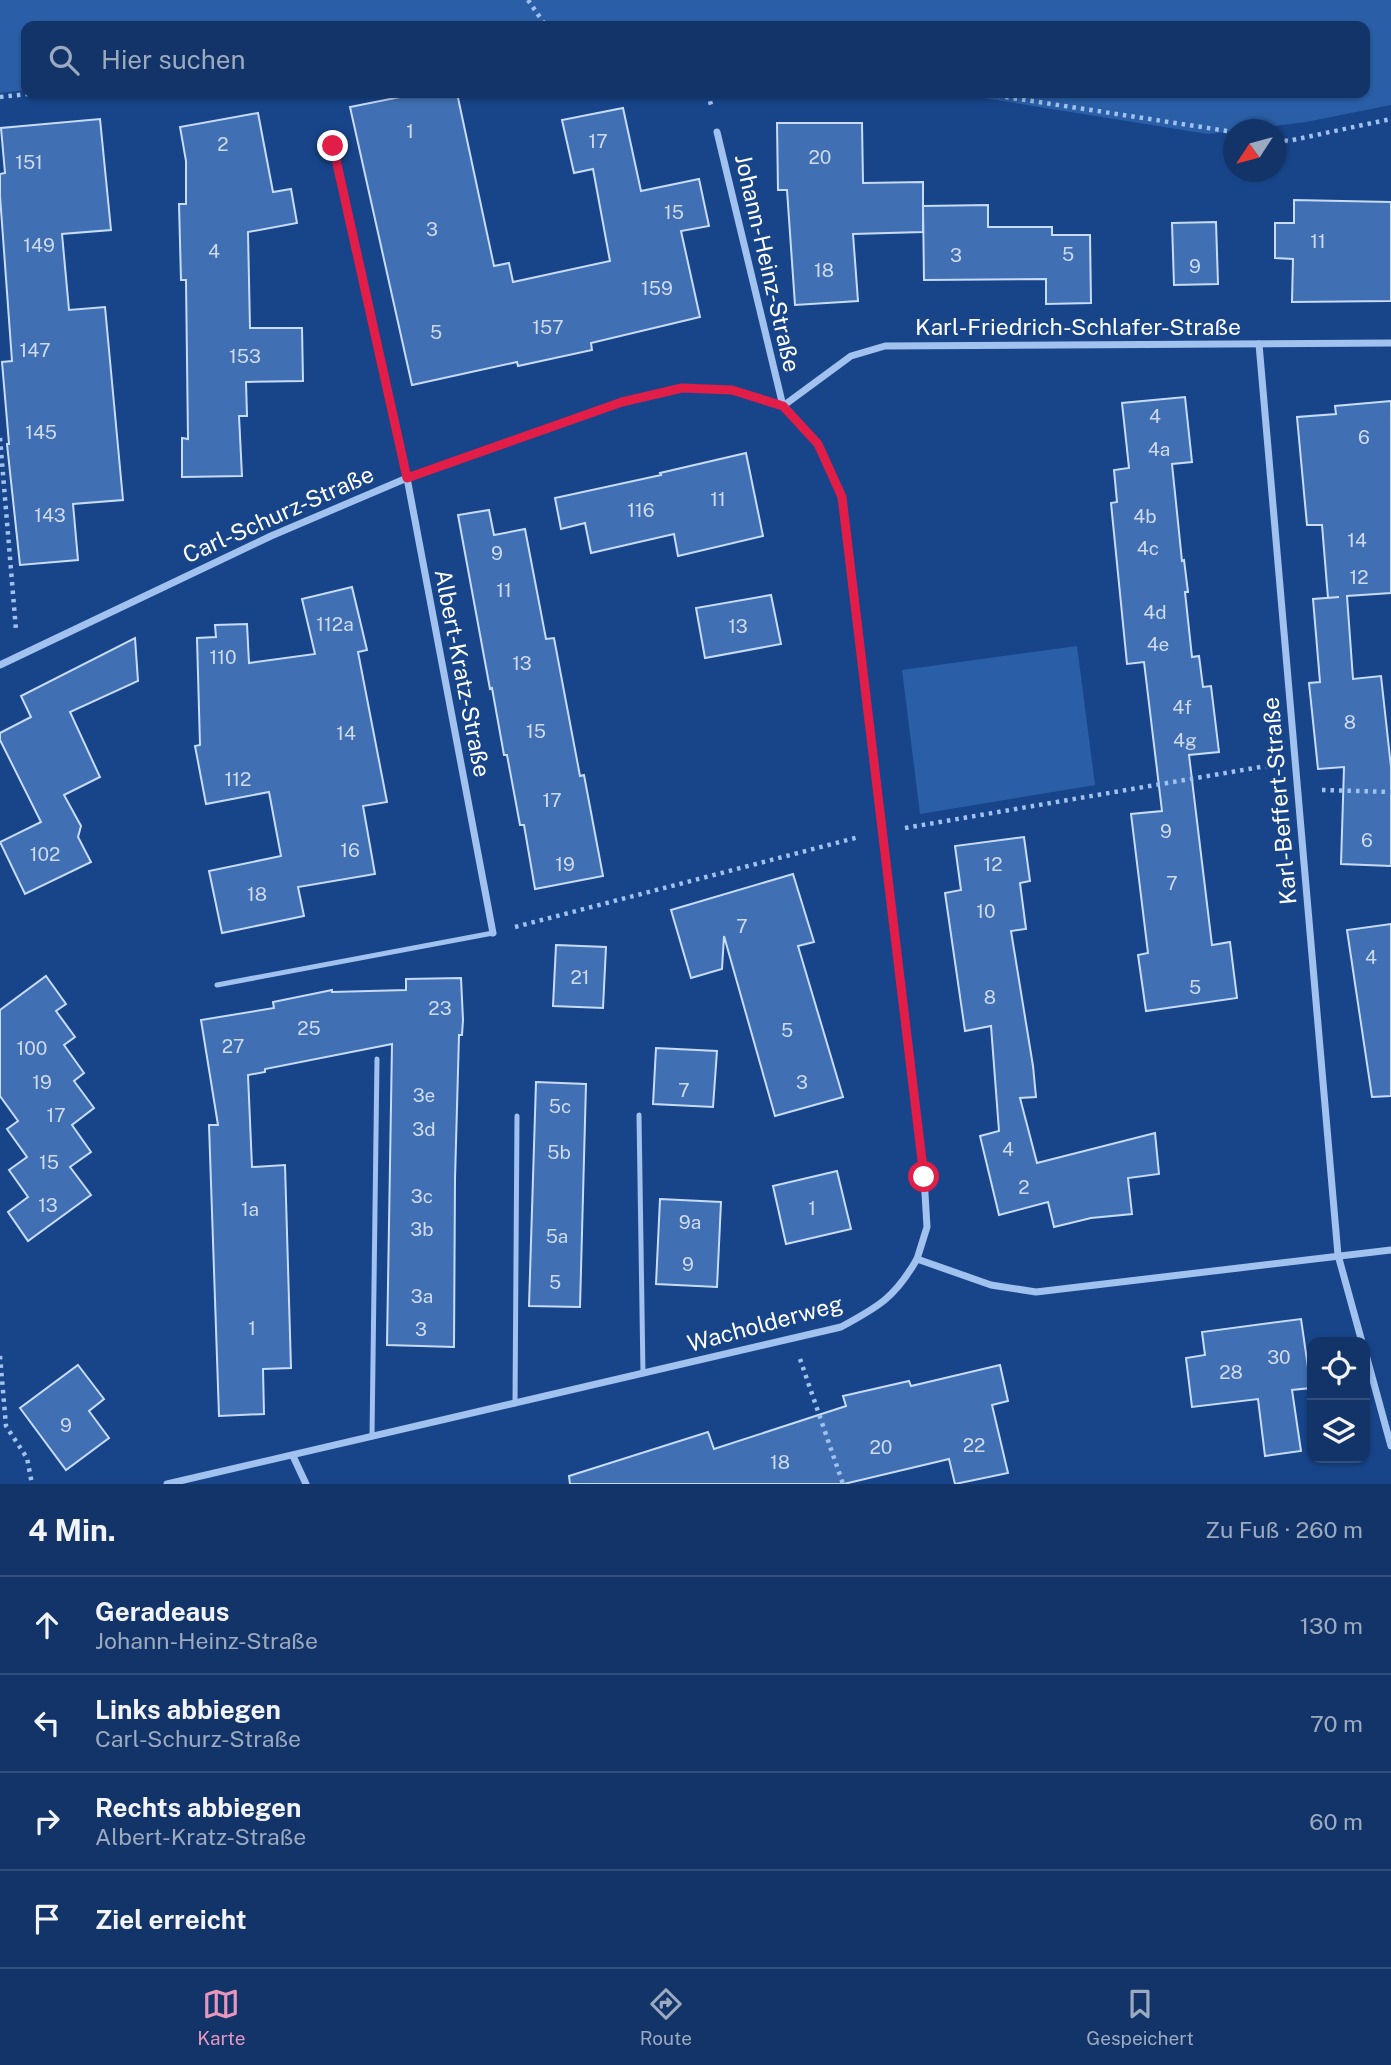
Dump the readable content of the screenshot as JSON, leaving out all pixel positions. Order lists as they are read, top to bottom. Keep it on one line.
{"streets":{"street":["Johann-Heinz-Straße","Karl-Friedrich-Schlafer-Straße","Carl-Schurz-Straße","Albert-Kratz-Straße","Karl-Beffert-Straße","Wacholderweg"]},"crossings":[["Johann-Heinz-Straße","Karl-Friedrich-Schlafer-Straße"],["Johann-Heinz-Straße","Carl-Schurz-Straße"],["Johann-Heinz-Straße","Wacholderweg"],["Karl-Friedrich-Schlafer-Straße","Carl-Schurz-Straße"],["Karl-Friedrich-Schlafer-Straße","Karl-Beffert-Straße"],["Carl-Schurz-Straße","Albert-Kratz-Straße"]],"house_numbers":["1","17","2","20","151","15","3","11","149","4","5","3","9","18","159","157","5","147","153","4","145","6","4a","11","116","143","4b","14","4c","9","12","11","4d","112a","13","4e","110","13","4f","8","15","14","4g","112","17","9","6","16","102","19","12","7","18","10","7","4","21","5","8","23","25","5","27","100","19","3","7","3e","5c","17","3d","4","5b","15","2","3c","13","1","1a","9a","3b","5a","9","5","3a","1","3","30","28","9","22","20","18"],"north":"bottom left","page":{"search":"Hier suchen","heading":["4 Min.","Zu Fuß · 260 m"],"list":[["Geradeaus","Johann-Heinz-Straße","130 m"],["Links abbiegen","Carl-Schurz-Straße","70 m"],["Rechts abbiegen","Albert-Kratz-Straße","60 m"],"Ziel erreicht"],"nav":["Karte","Route","Gespeichert"]}}
